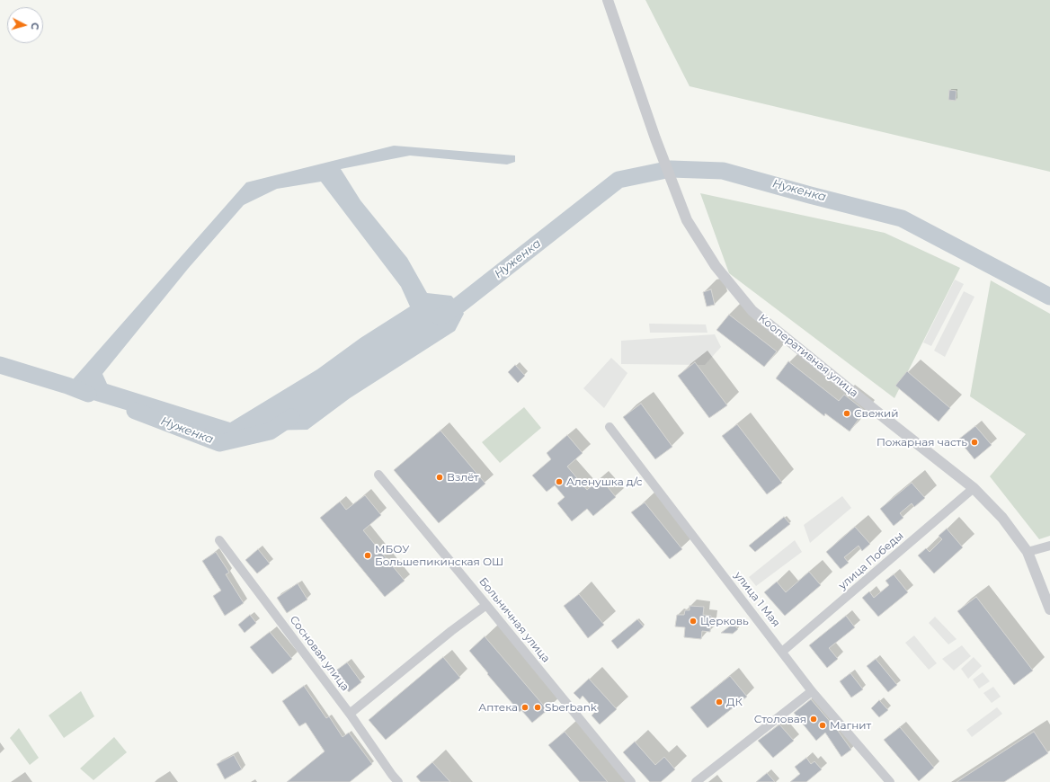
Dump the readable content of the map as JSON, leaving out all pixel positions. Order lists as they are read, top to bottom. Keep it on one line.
{"streets":{"street":["Кооперативная улица","улица Победы","улица 1 Мая","Больничная улица","Сосновая улица"]},"crossings":[["Кооперативная улица","улица Победы"],["улица Победы","улица 1 Мая"]],"water":["Нуженка"],"places":["Свежий","Пожарная часть","Взлёт","Аленушка д/с","МБОУ Большепикинская ОШ","Церковь","ДК","Аптека","Sberbank","Столовая","Магнит"],"north":"right"}
